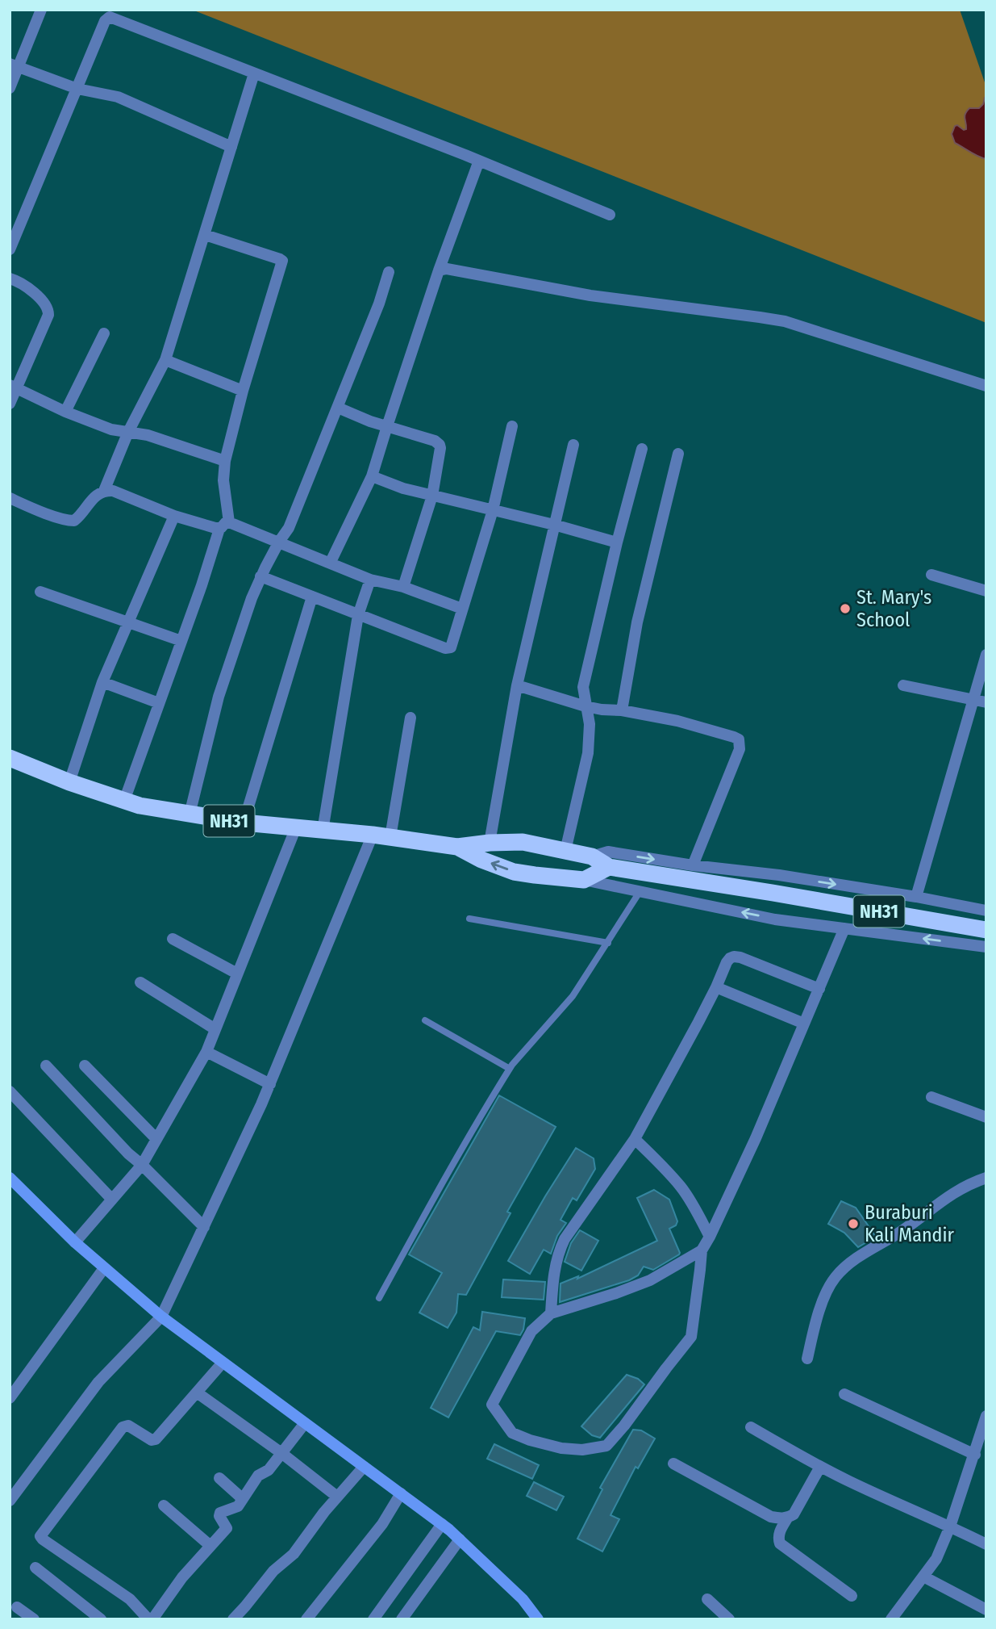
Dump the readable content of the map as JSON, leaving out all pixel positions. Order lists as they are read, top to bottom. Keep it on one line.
{"streets":{"highway":["NH31"]},"places":["St. Mary's School","Buraburi Kali Mandir"]}
